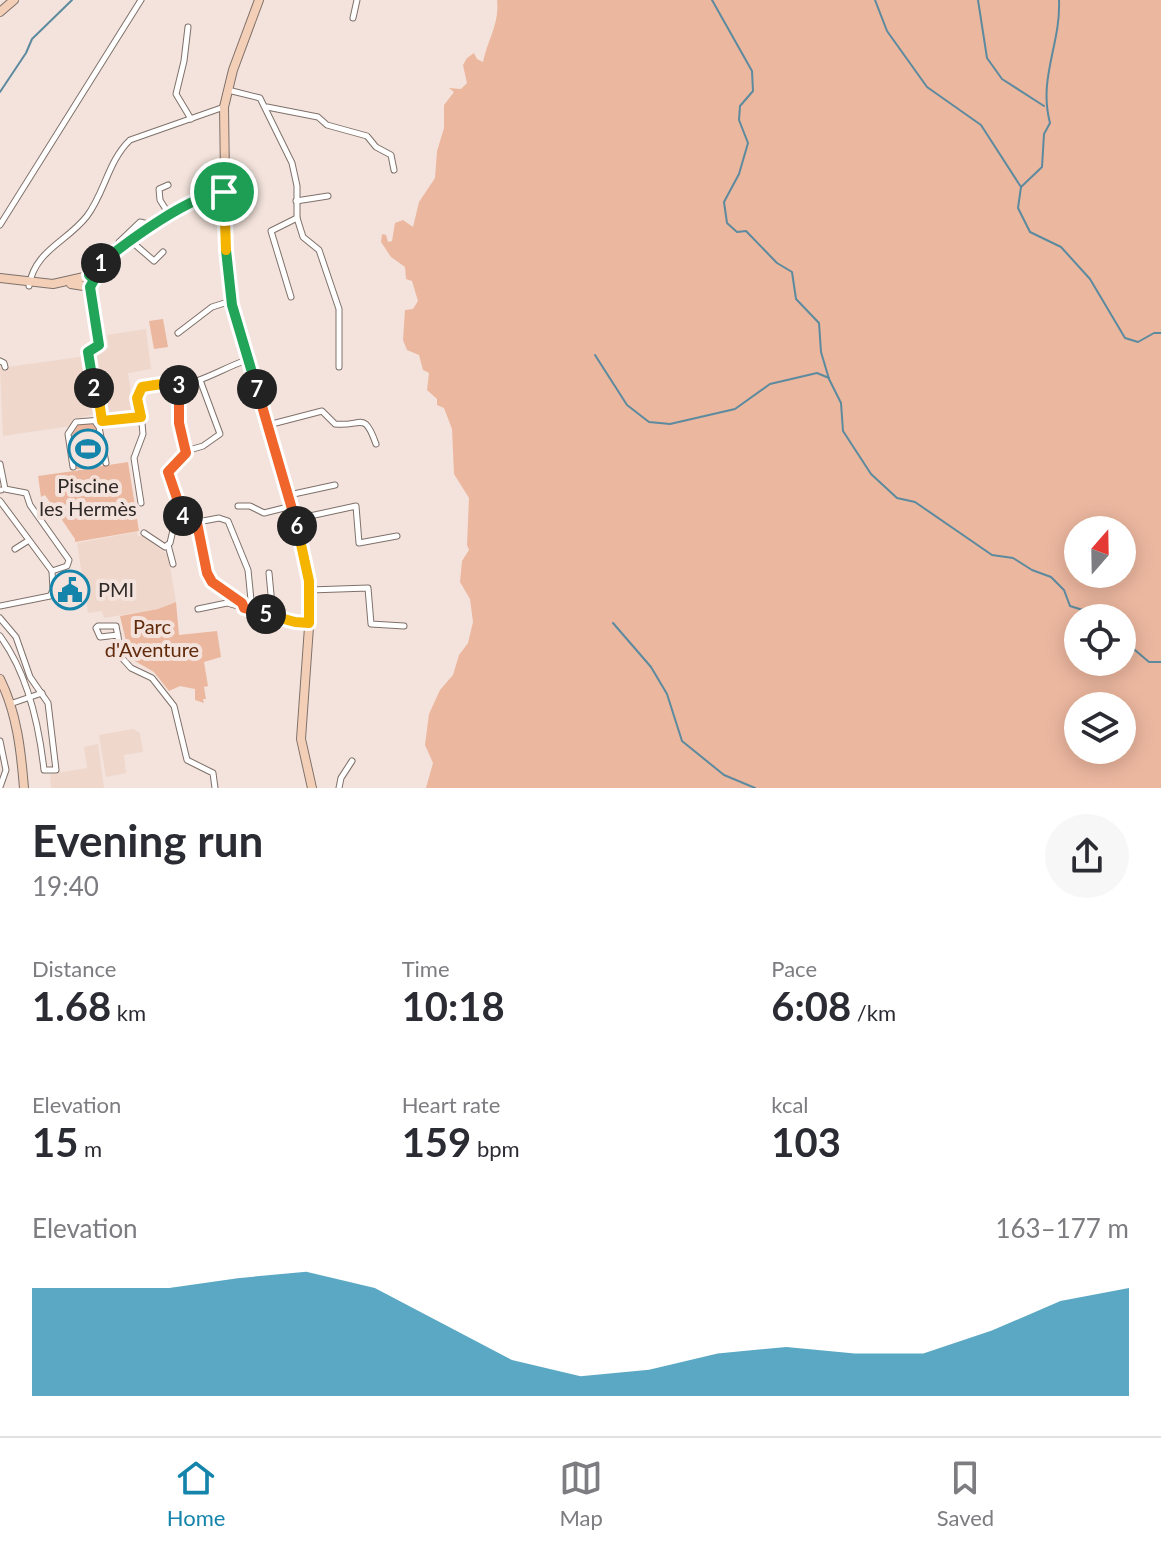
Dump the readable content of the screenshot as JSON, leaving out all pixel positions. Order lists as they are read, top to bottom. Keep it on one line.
{"parks":["Parc d'Aventure"],"places":{"sports":["Piscine les Hermès"],"public building":["PMI"]},"north":"top","page":{"pins":["1","3","2","7","4","6","5"],"heading":["Evening run","19:40"],"stats":[["Distance","1.68 km"],["Time","10:18"],["Pace","6:08 /km"],["Elevation","15 m"],["Heart rate","159 bpm"],["kcal","103"]],"chart":["Elevation","163–177 m"],"tabs":["Home","Map","Saved"]}}
